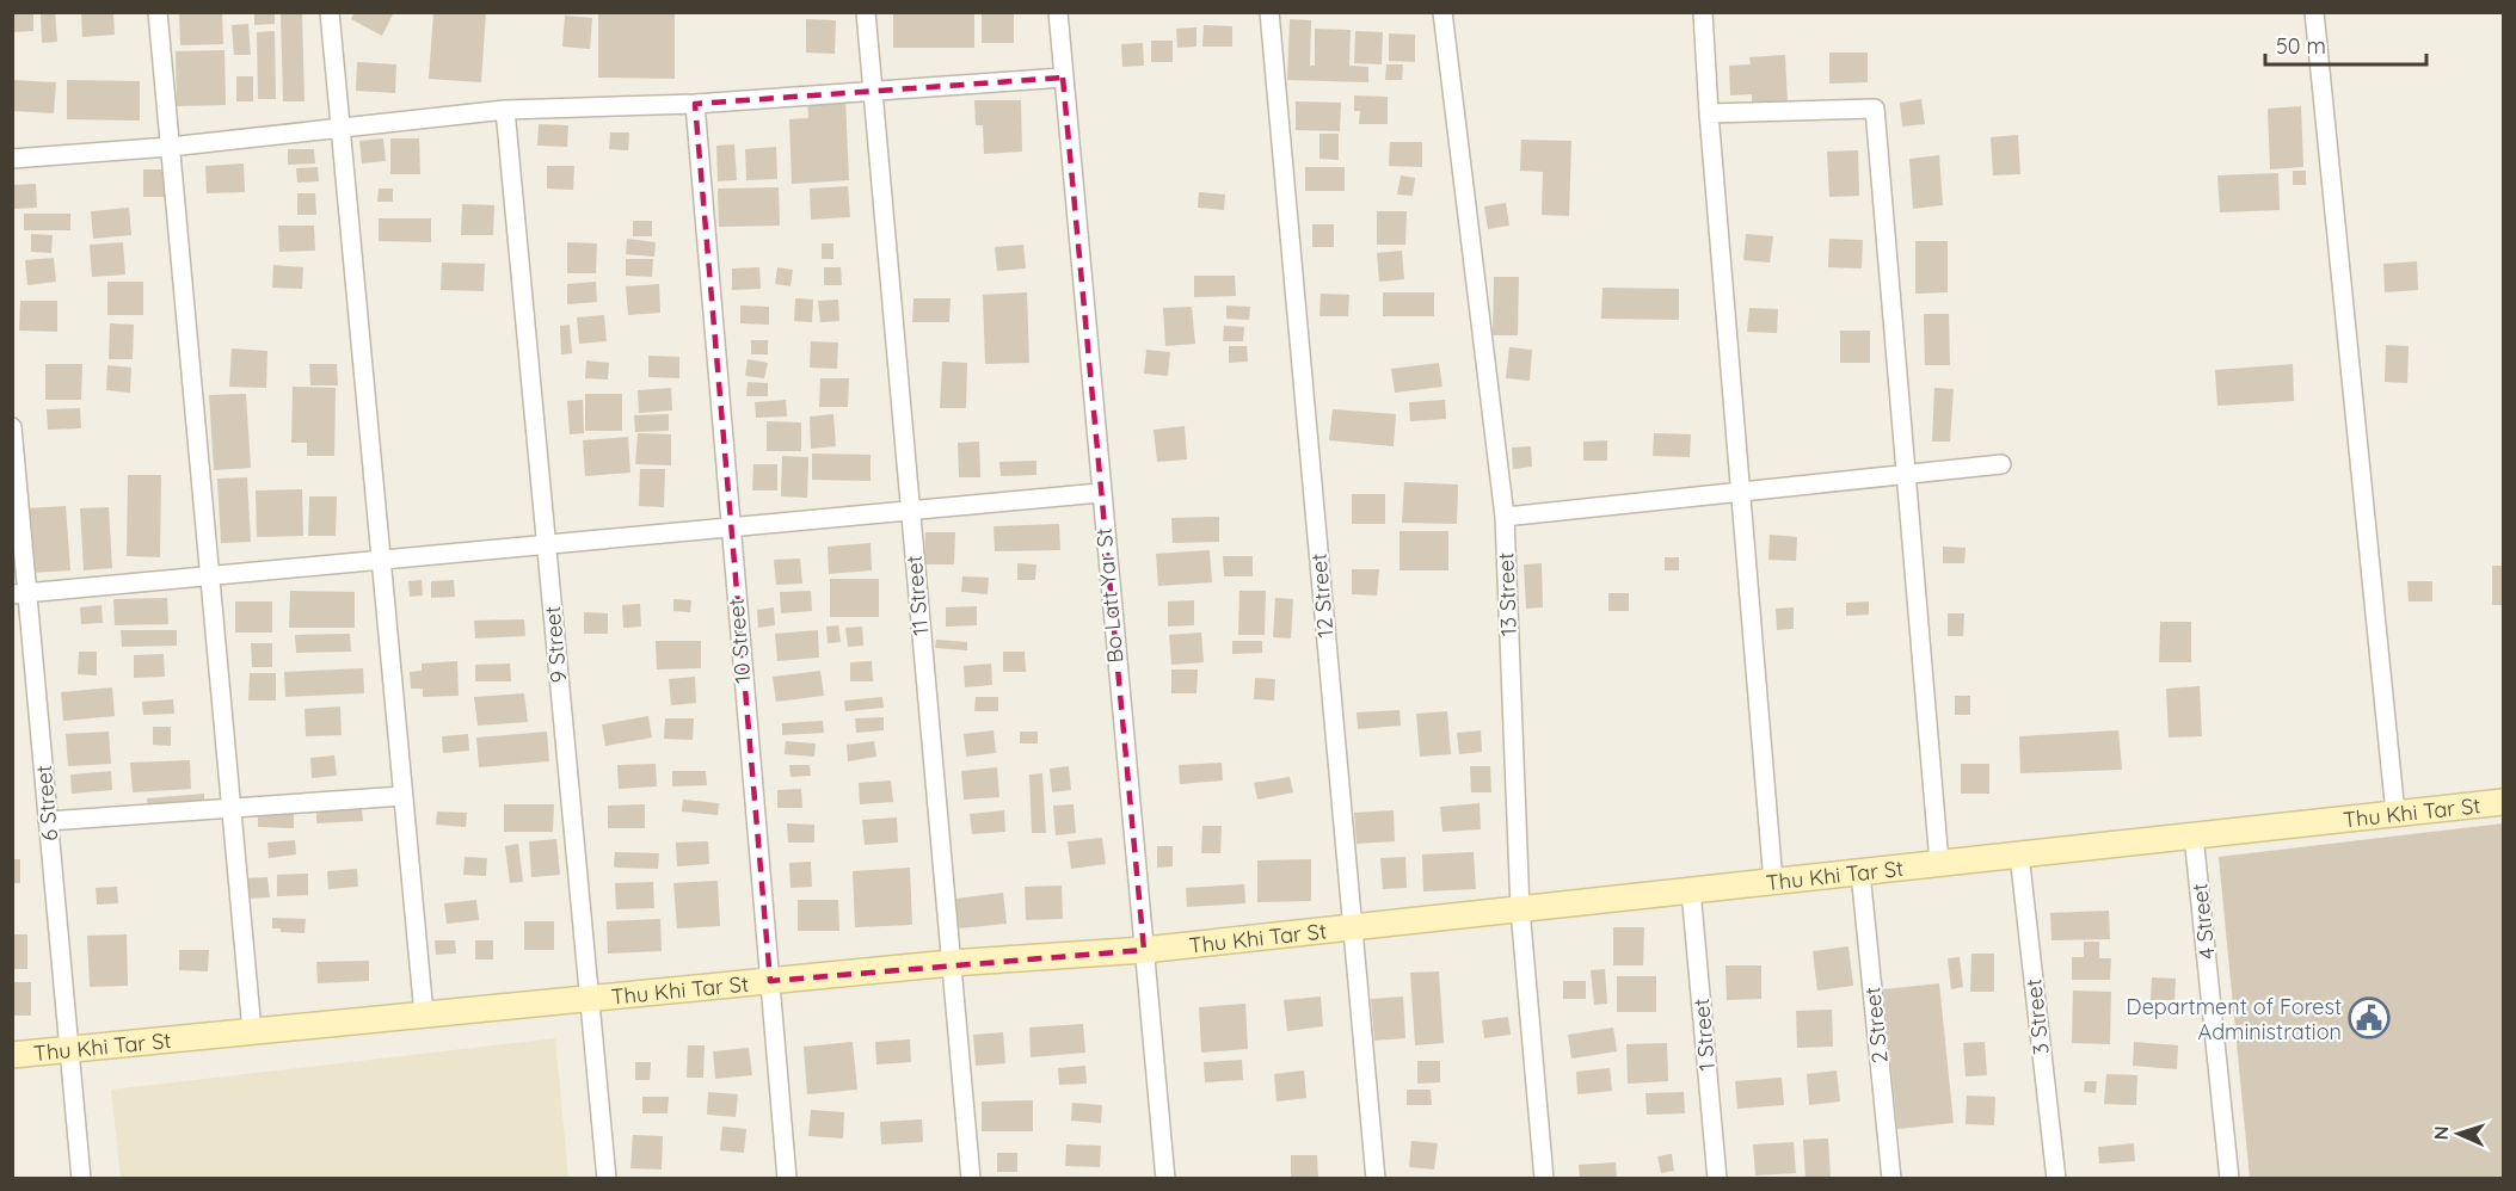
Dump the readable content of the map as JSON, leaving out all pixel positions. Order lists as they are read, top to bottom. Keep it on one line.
{"streets":{"street":["13 Street","11 Street","Bo Latt Yar St","12 Street","10 Street","9 Street","6 Street","Thu Khi Tar St","4 Street","3 Street","2 Street","1 Street"]},"crossings":[["13 Street","Thu Khi Tar St"],["11 Street","Thu Khi Tar St"],["Bo Latt Yar St","Thu Khi Tar St"],["12 Street","Thu Khi Tar St"],["10 Street","Thu Khi Tar St"],["9 Street","Thu Khi Tar St"],["6 Street","Thu Khi Tar St"],["Thu Khi Tar St","4 Street"],["Thu Khi Tar St","3 Street"],["Thu Khi Tar St","2 Street"],["Thu Khi Tar St","1 Street"]],"places":{"public building":["Department of Forest Administration"]},"scale_bar":"50 m","north":"left"}
